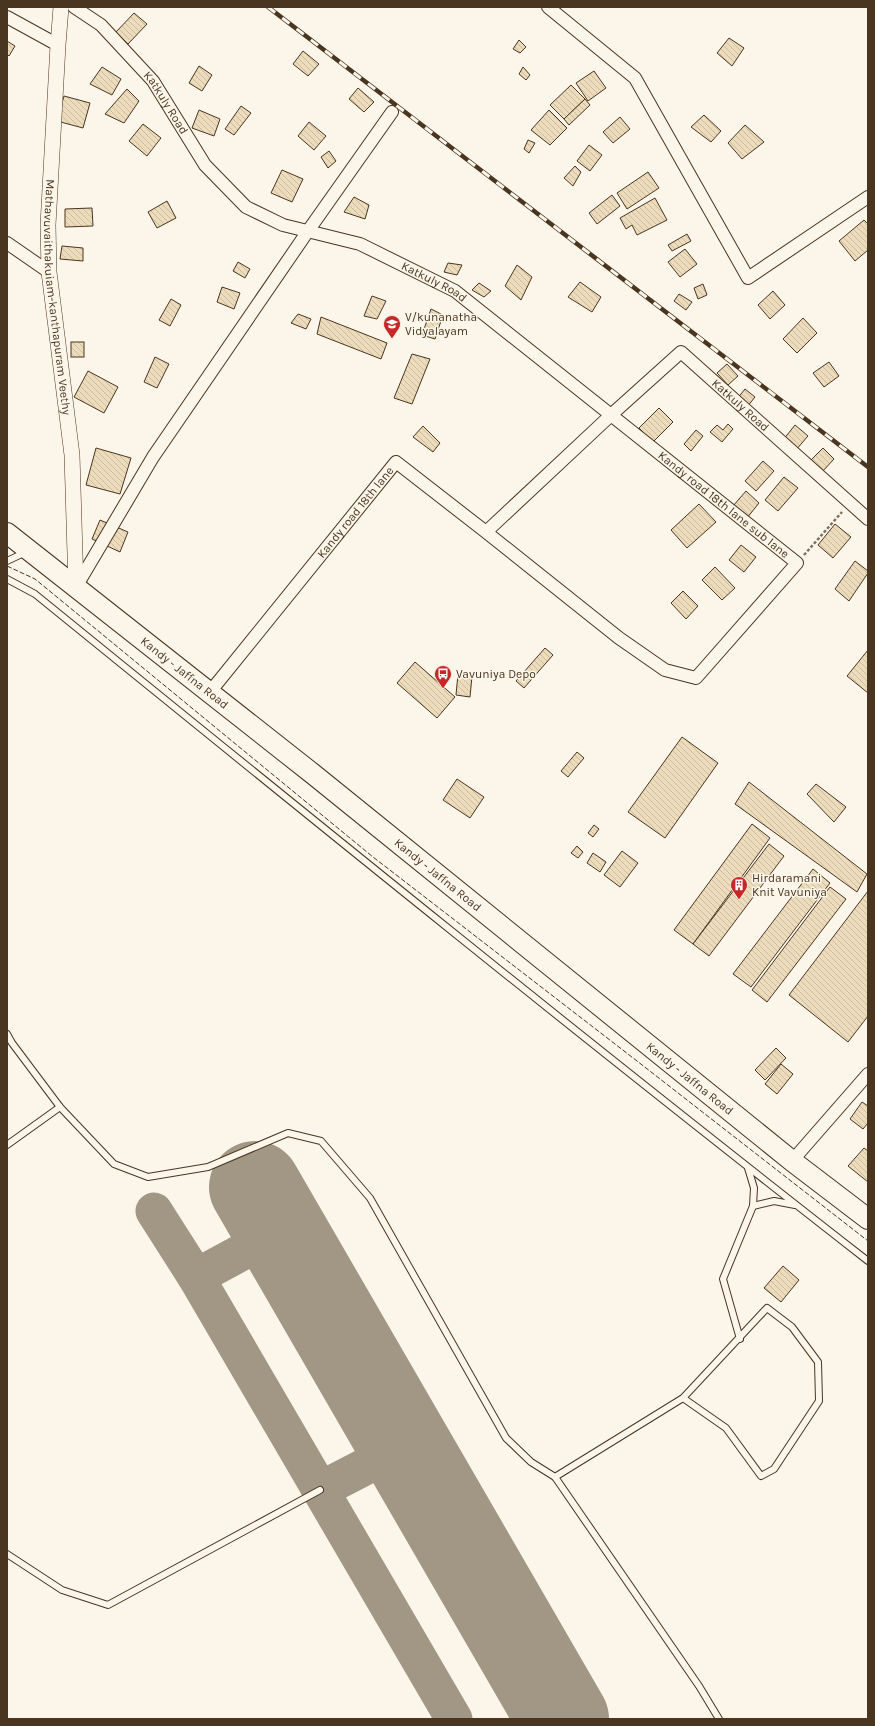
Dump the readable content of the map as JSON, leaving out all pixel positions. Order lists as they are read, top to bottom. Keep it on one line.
{"streets":{"highway":["Kandy - Jaffna Road"],"street":["Katkuly Road","Mathavuvaithakuiam-kanthapuram Veethy","Kandy road 18th lane sub lane","Kandy road 18th lane"]},"crossings":[["Katkuly Road","Kandy road 18th lane sub lane"],["Mathavuvaithakuiam-kanthapuram Veethy","Kandy - Jaffna Road"],["Kandy road 18th lane sub lane","Kandy road 18th lane"],["Kandy road 18th lane","Kandy - Jaffna Road"]],"places":{"school or university":["V/kunanatha Vidyalayam"],"bus stop":["Vavuniya Depo"],"building":["Hirdaramani Knit Vavuniya"]}}
